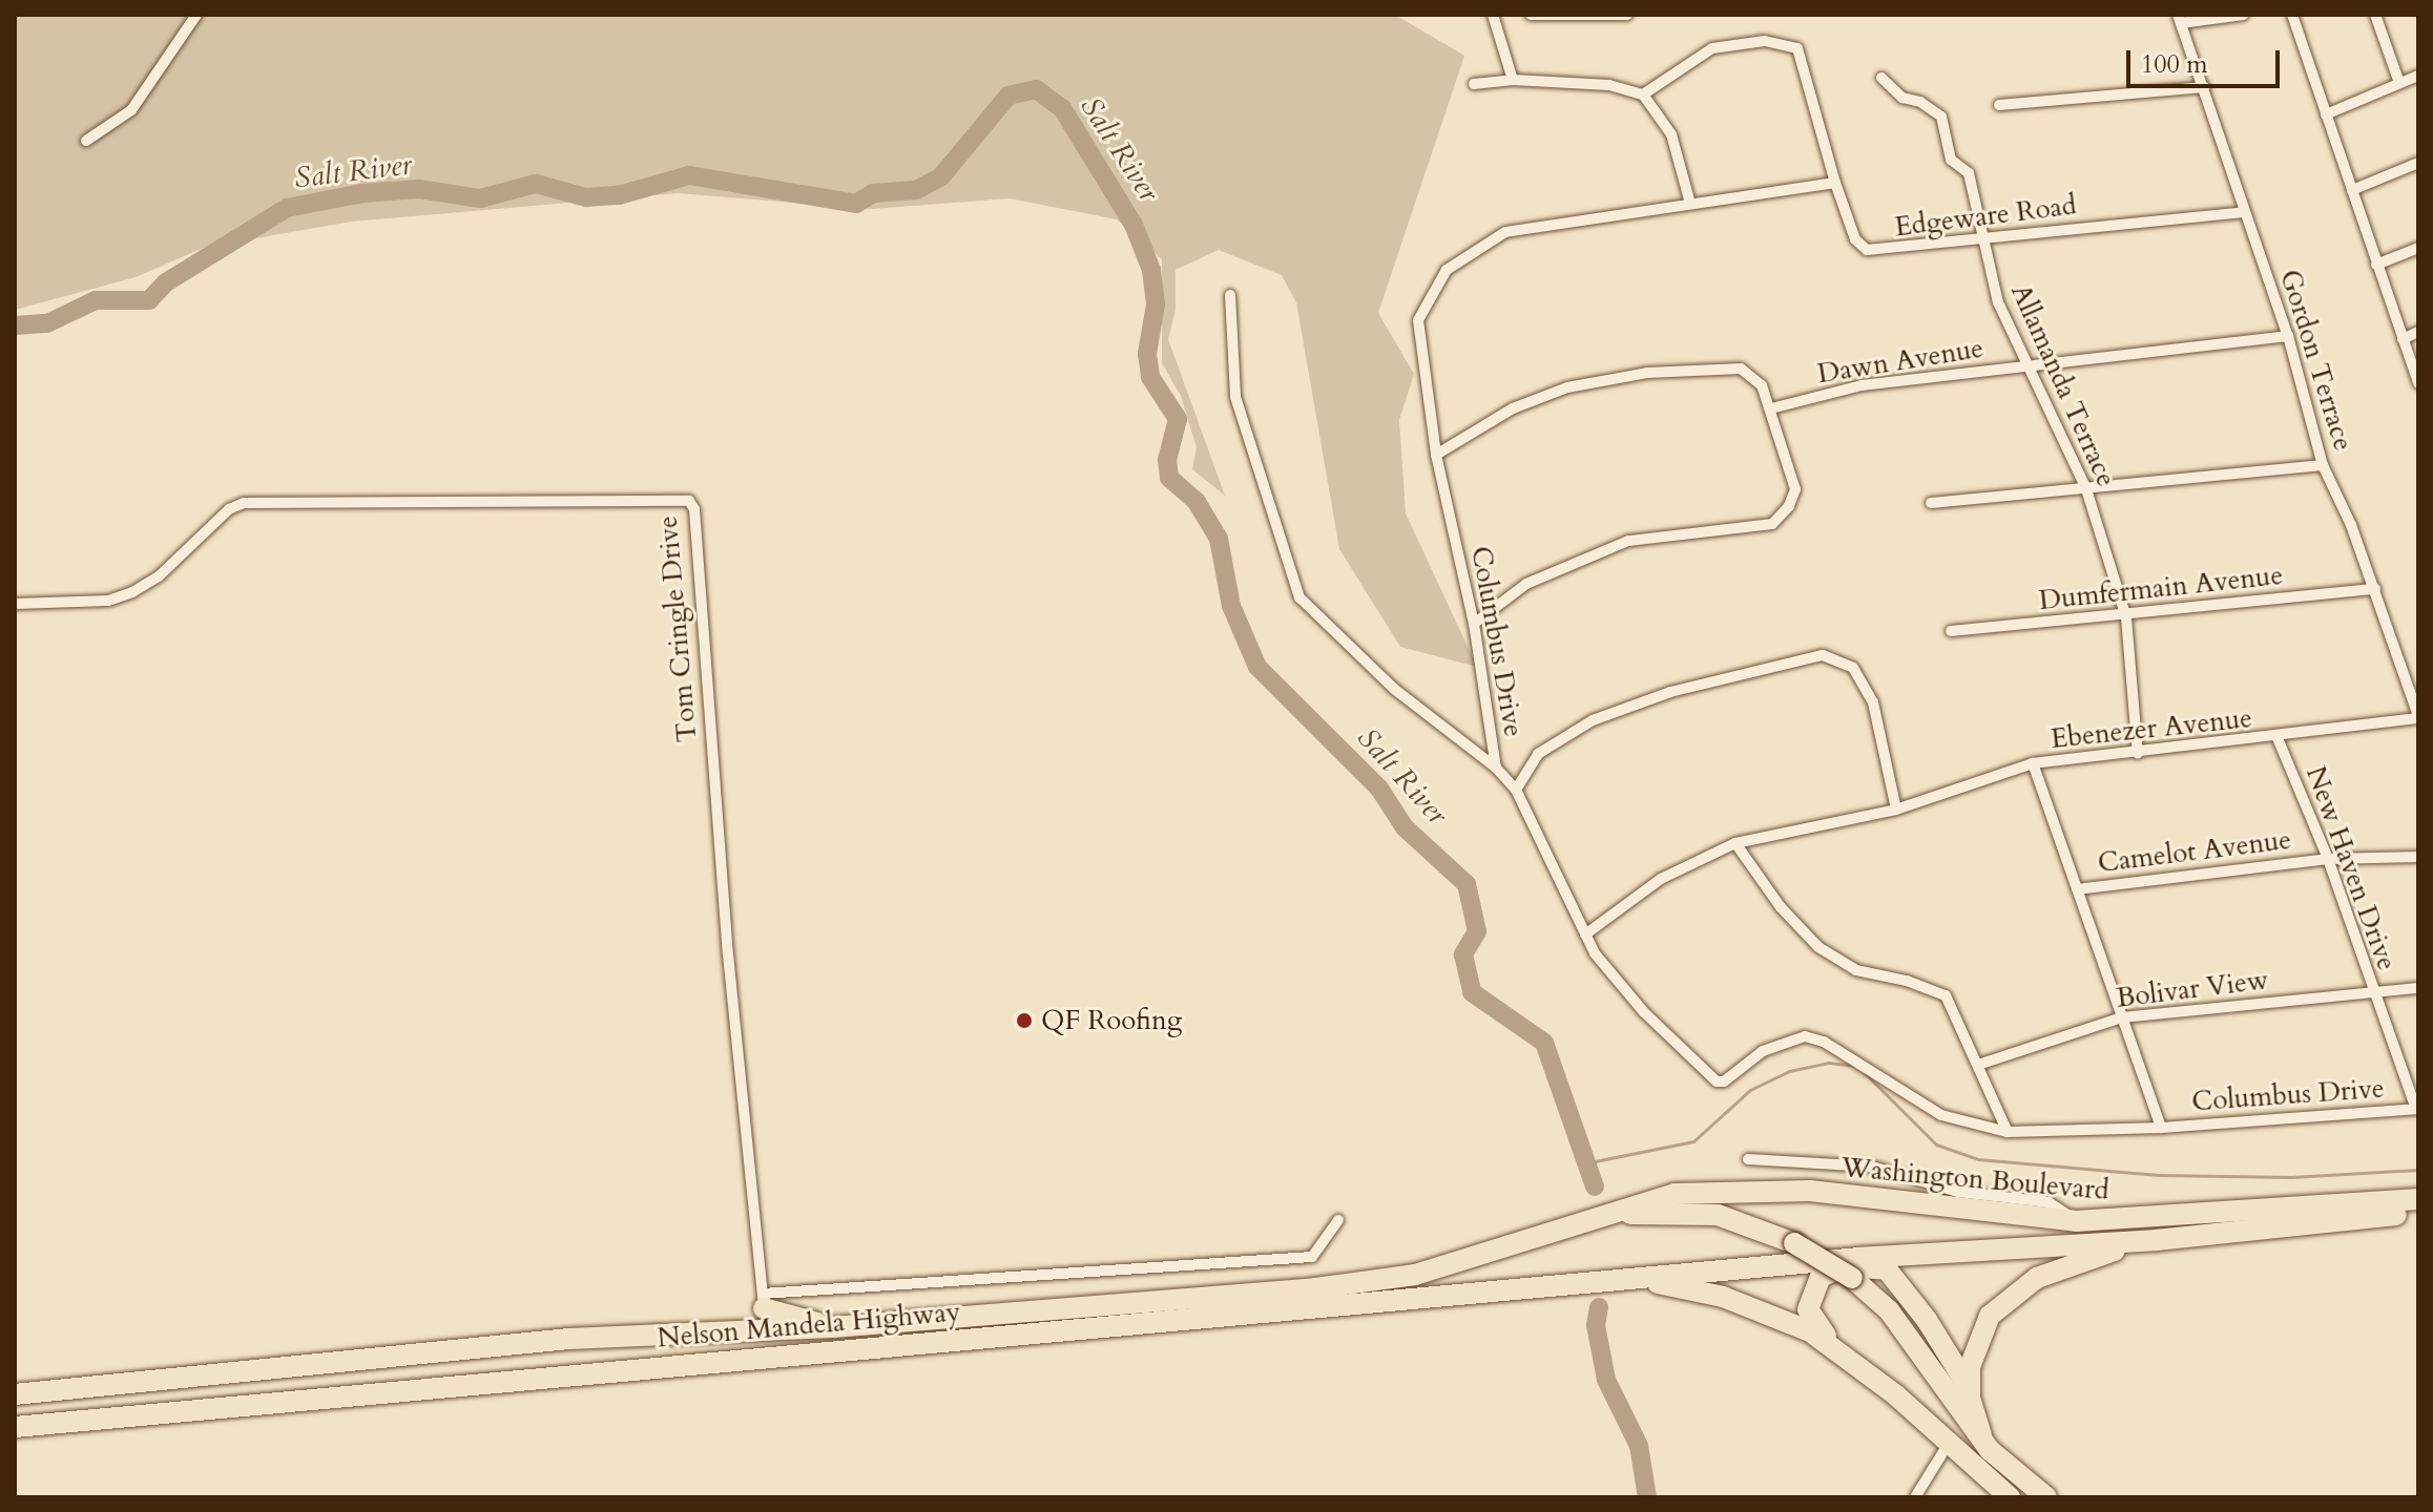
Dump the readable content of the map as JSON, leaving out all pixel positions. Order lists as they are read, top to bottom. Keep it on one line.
{"streets":{"highway":["Washington Boulevard","Nelson Mandela Highway"],"street":["Edgeware Road","Gordon Terrace","Dawn Avenue","Allamanda Terrace","Dumfermain Avenue","Tom Cringle Drive","Columbus Drive","Ebenezer Avenue","Camelot Avenue","New Haven Drive","Bolivar View"]},"crossings":[["Edgeware Road","Gordon Terrace"],["Edgeware Road","Allamanda Terrace"],["Edgeware Road","Columbus Drive"],["Gordon Terrace","Dawn Avenue"],["Gordon Terrace","Dumfermain Avenue"],["Gordon Terrace","Ebenezer Avenue"],["Dawn Avenue","Allamanda Terrace"],["Allamanda Terrace","Dumfermain Avenue"],["Allamanda Terrace","Ebenezer Avenue"],["Columbus Drive","Ebenezer Avenue"],["Columbus Drive","Camelot Avenue"],["Columbus Drive","New Haven Drive"],["Columbus Drive","Bolivar View"],["Ebenezer Avenue","New Haven Drive"],["Camelot Avenue","New Haven Drive"],["New Haven Drive","Bolivar View"],["Washington Boulevard","Nelson Mandela Highway"]],"water":["Salt River"],"places":["QF Roofing"],"scale_bar":"100 m"}
